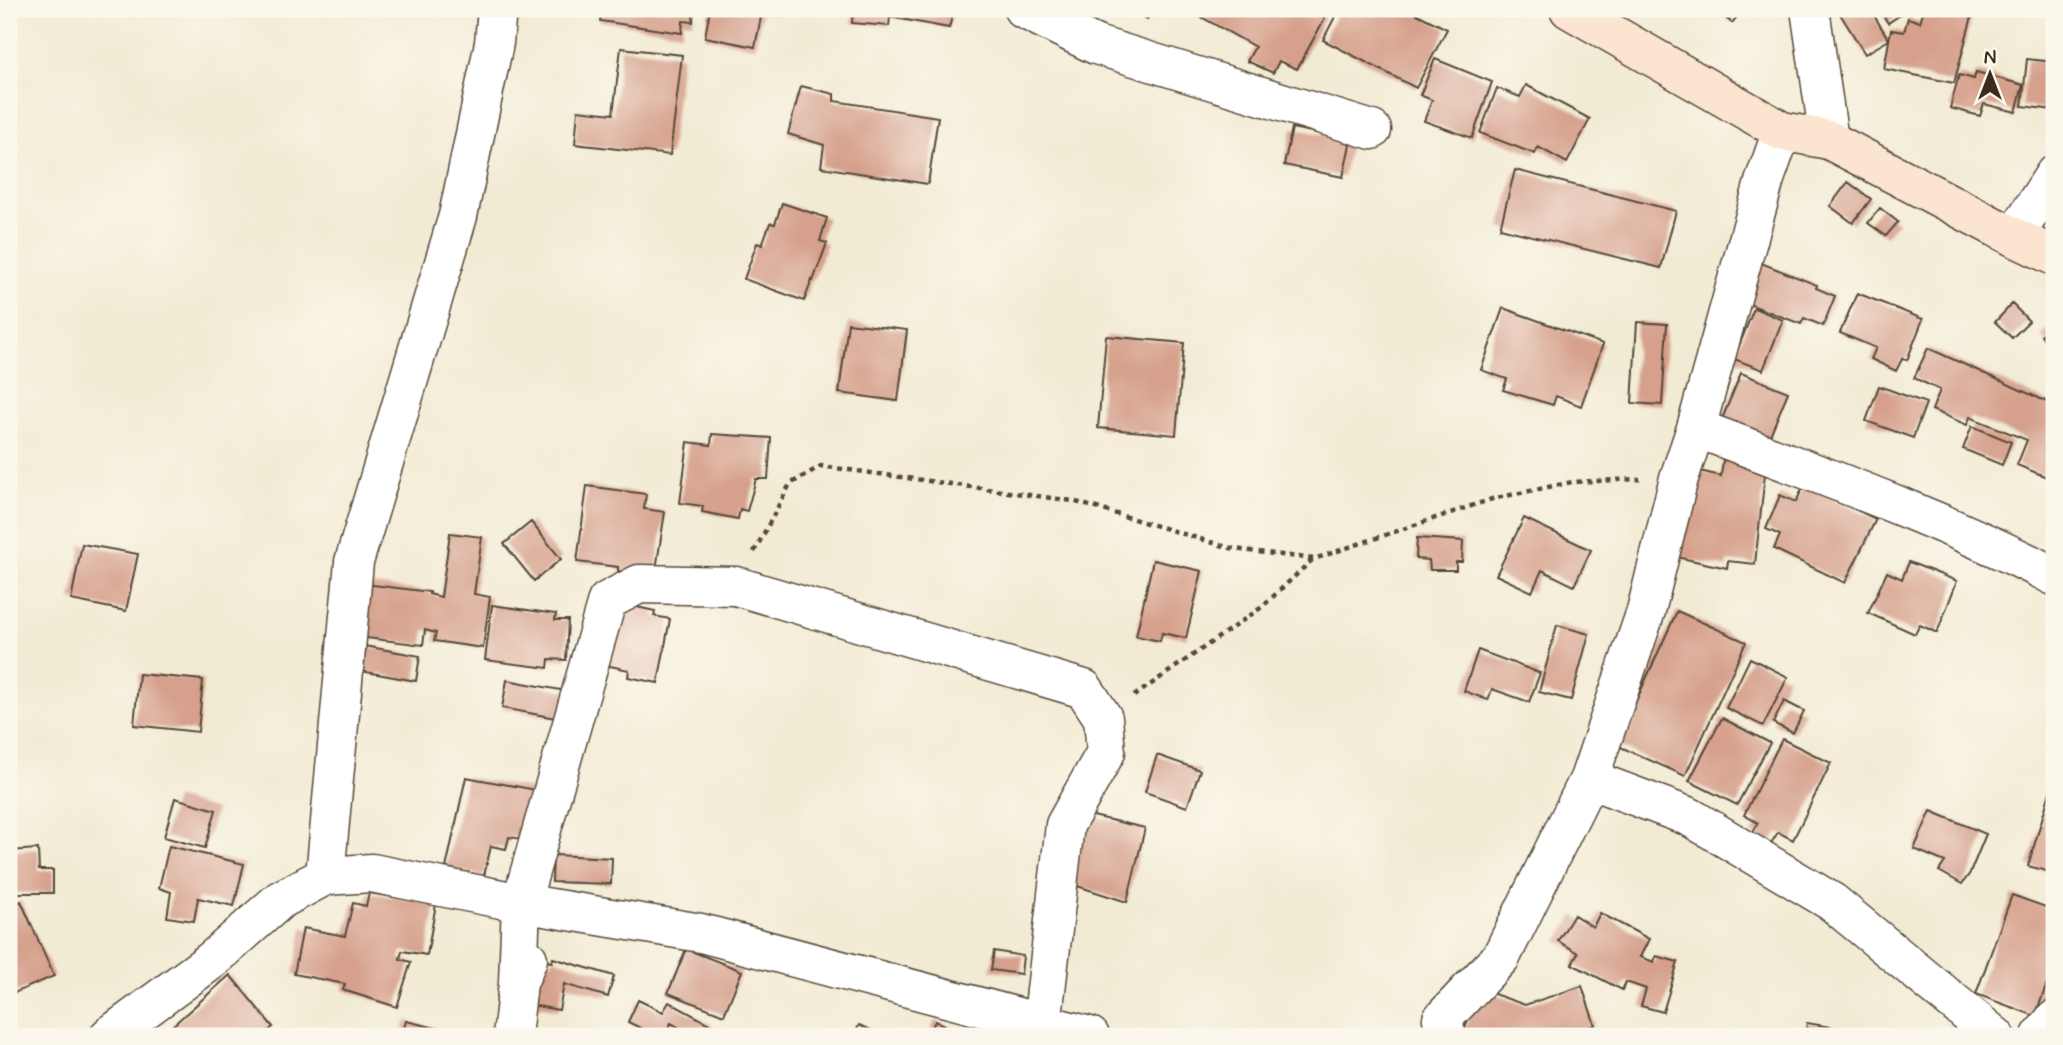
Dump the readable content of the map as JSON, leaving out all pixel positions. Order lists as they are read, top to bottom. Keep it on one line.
{"north":"top"}
